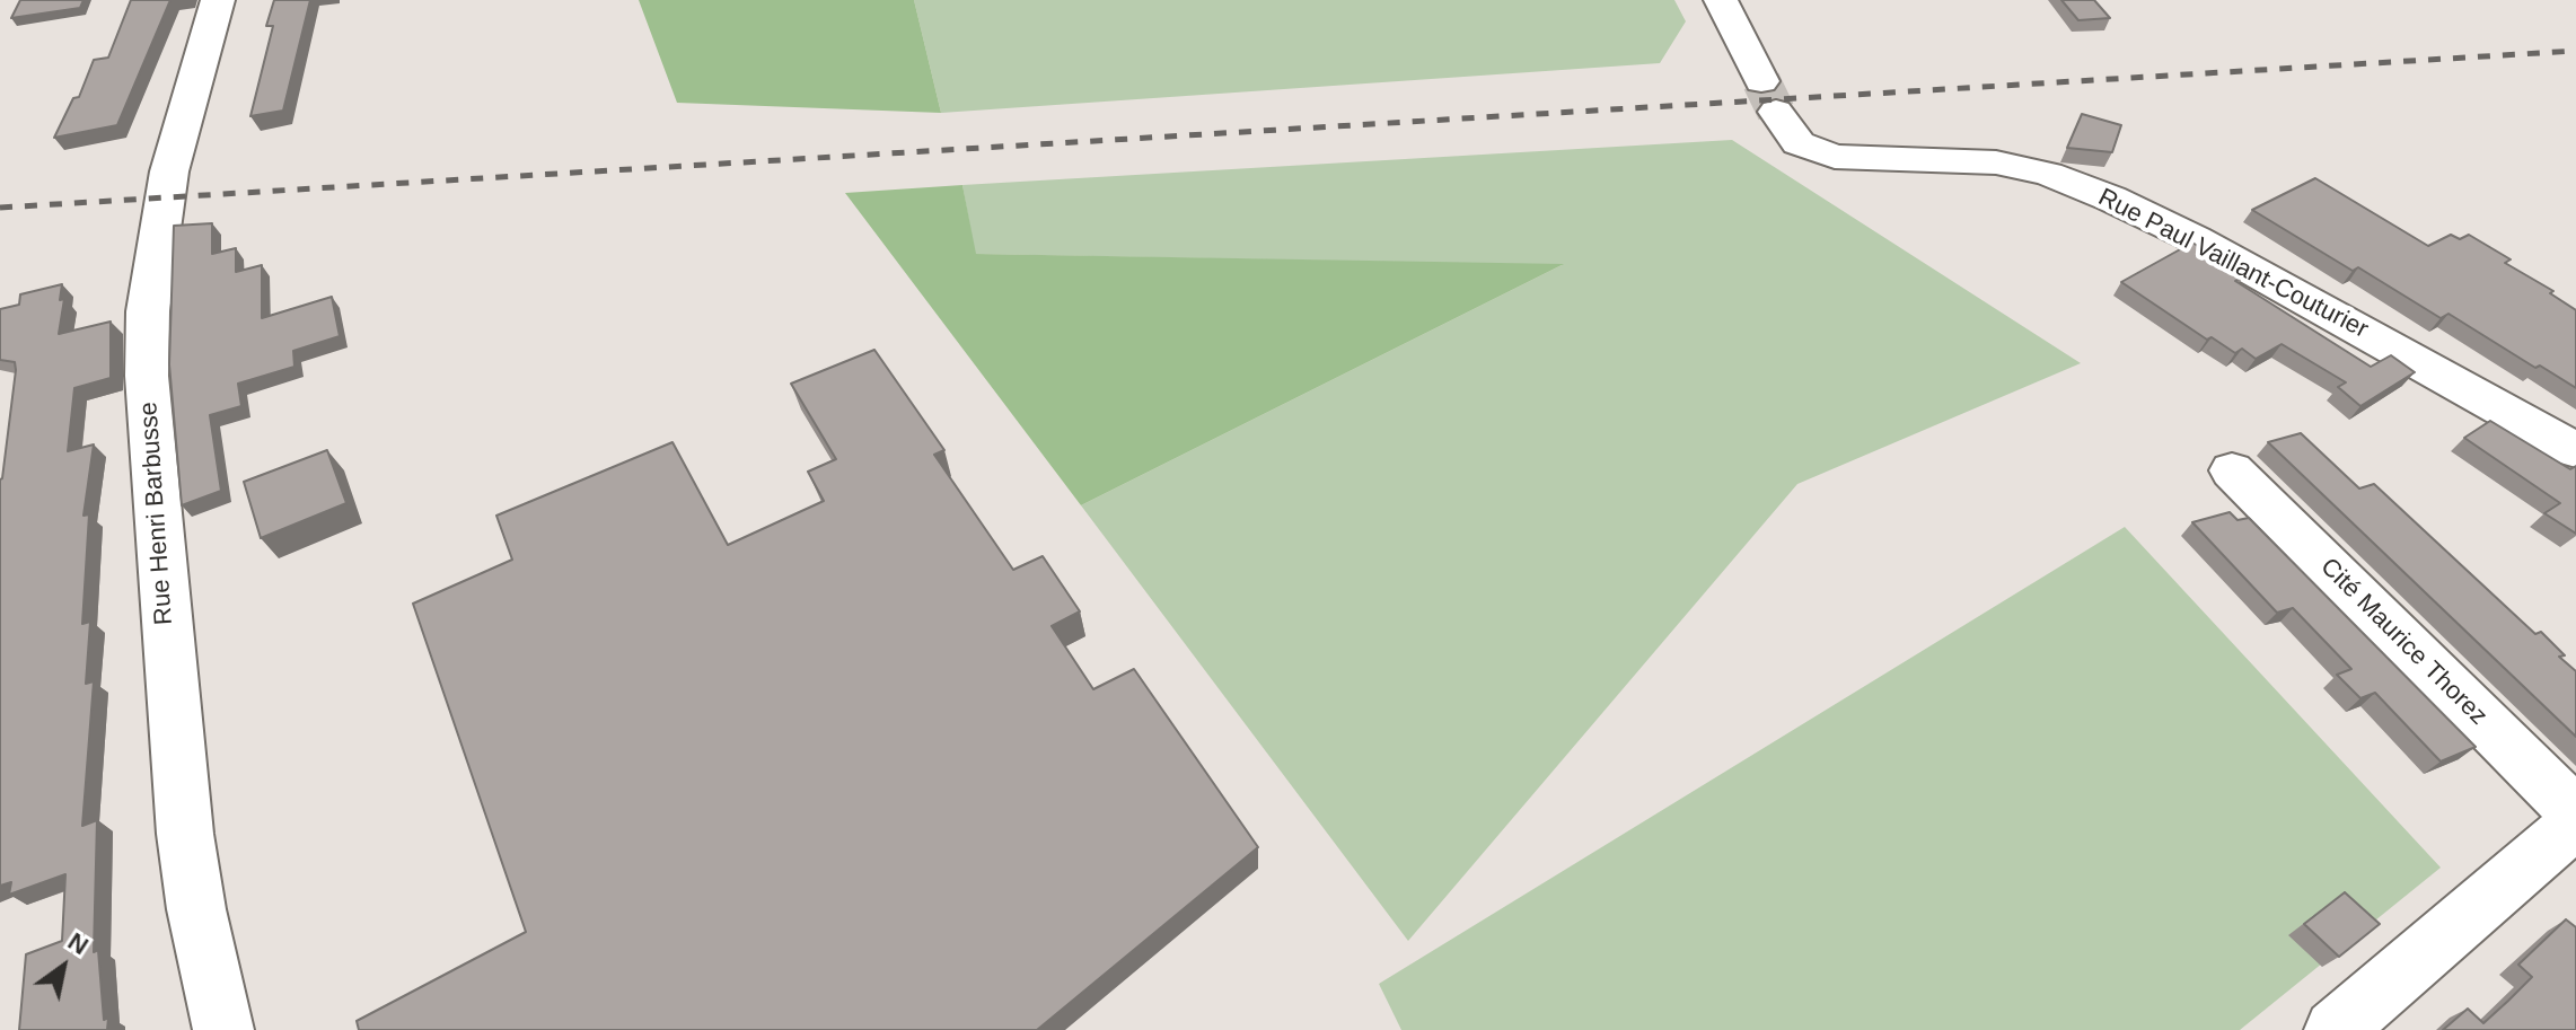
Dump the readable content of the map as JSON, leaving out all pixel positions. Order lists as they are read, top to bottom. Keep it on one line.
{"streets":{"street":["Rue Paul Vaillant-Couturier","Rue Henri Barbusse","Cité Maurice Thorez"]},"north":"top right"}
